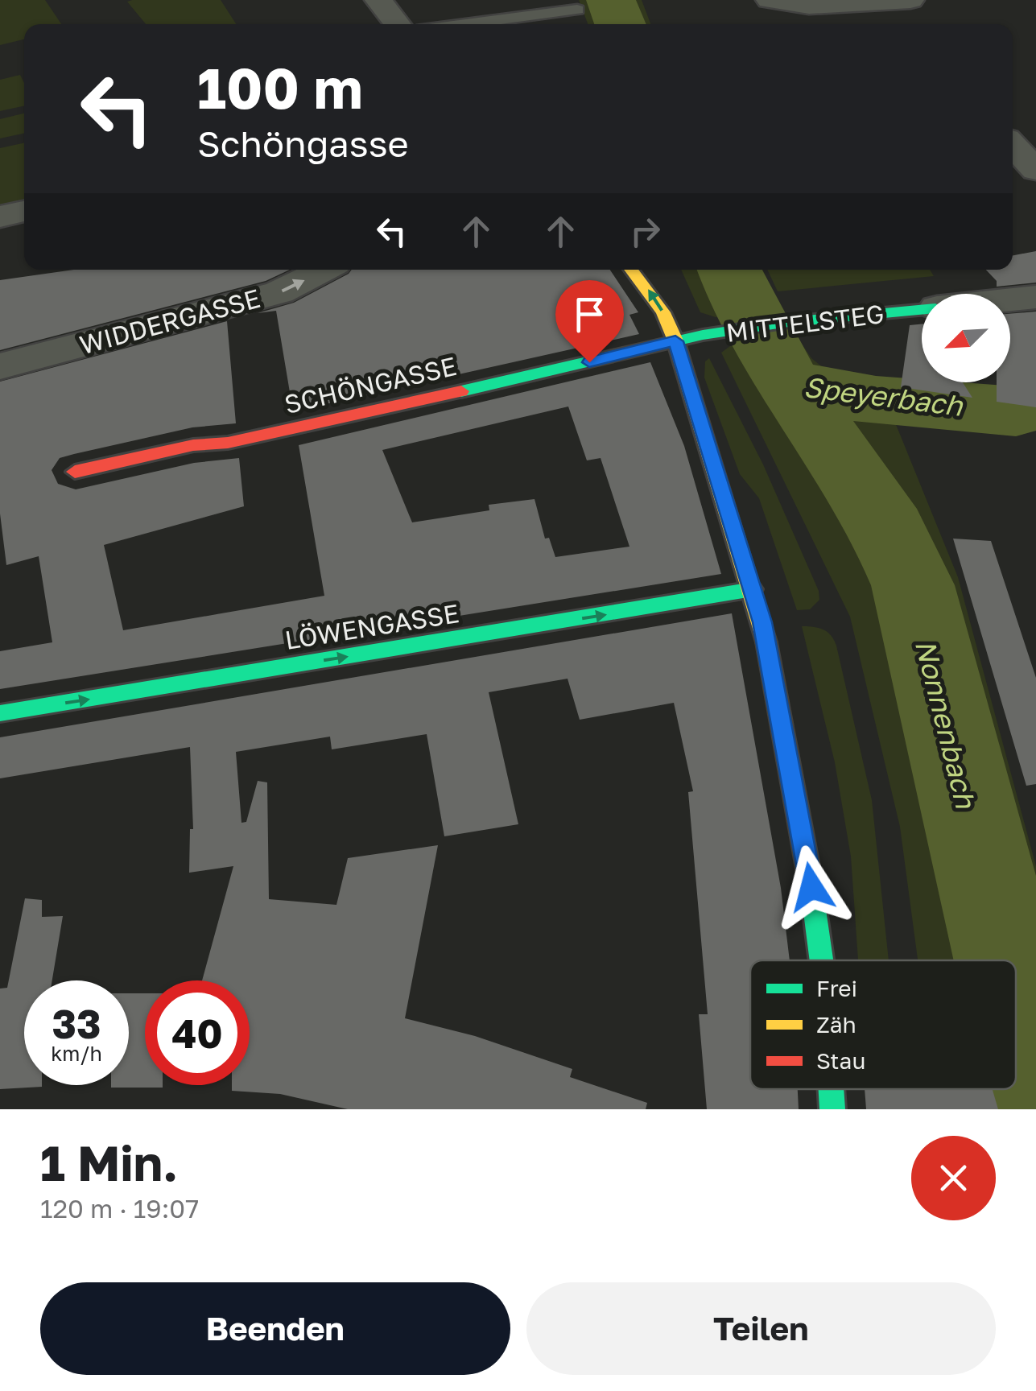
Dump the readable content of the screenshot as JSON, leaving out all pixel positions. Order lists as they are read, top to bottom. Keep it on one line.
{"streets":{"street":["WIDDERGASSE","MITTELSTEG","SCHÖNGASSE","LÖWENGASSE"]},"crossings":[["MITTELSTEG","SCHÖNGASSE"]],"one_way":["WIDDERGASSE","LÖWENGASSE"],"water":["Speyerbach","Nonnenbach"],"legend":["Frei","Zäh","Stau"],"north":"bottom left","page":{"turn":["100 m","Schöngasse"],"speed":"33 km/h","limit":"40","heading":["1 Min.","120 m · 19:07"],"buttons":["Beenden","Teilen"]}}
